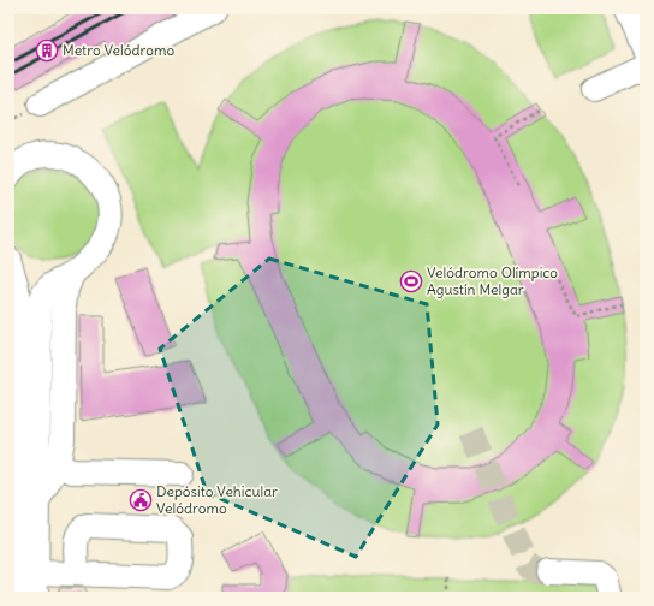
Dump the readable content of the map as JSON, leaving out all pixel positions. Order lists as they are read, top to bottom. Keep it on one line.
{"places":{"building":["Metro Velódromo"],"sports":["Velódromo Olímpico Agustín Melgar"],"public building":["Depósito Vehicular Velódromo"]}}
